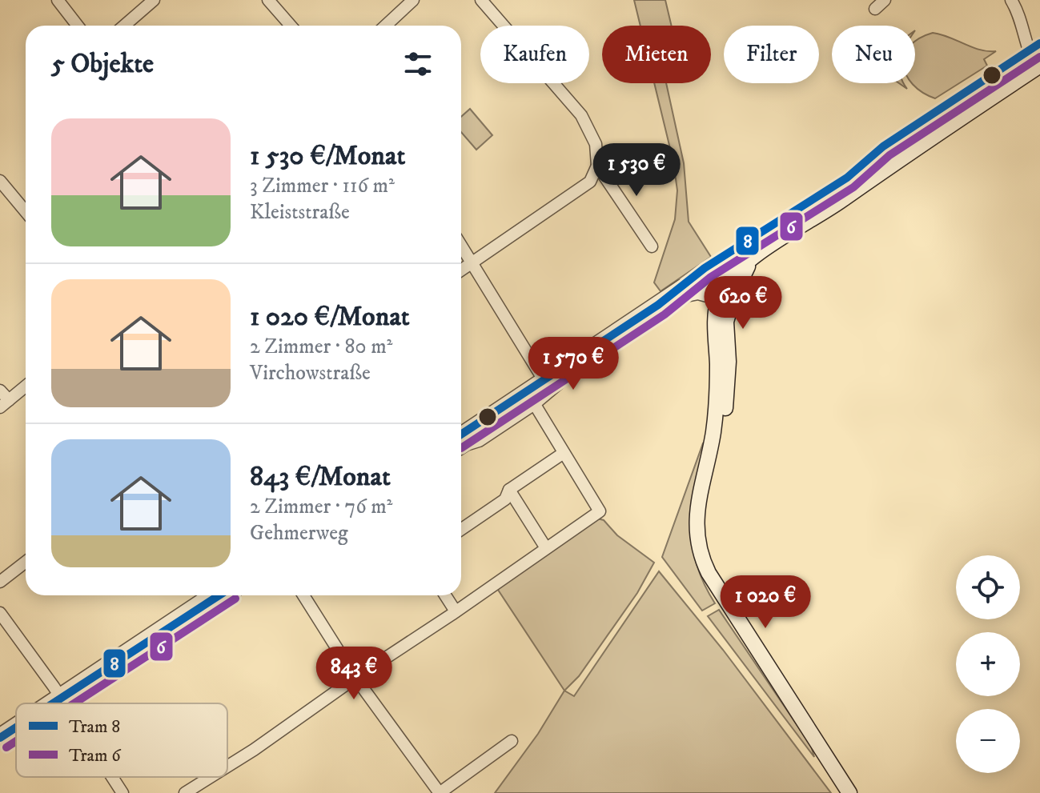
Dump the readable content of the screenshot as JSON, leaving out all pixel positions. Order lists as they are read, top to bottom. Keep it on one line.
{"lines":["tram line 8","tram line 6"],"legend":["Tram 8","Tram 6"],"page":{"chip":["Kaufen","Mieten","Filter","Neu"],"heading":"5 Objekte","list":[{"name":"1 530 €/Monat","note":"3 Zimmer · 116 m² · Kleiststraße"},{"name":"1 020 €/Monat","note":"2 Zimmer · 80 m² · Virchowstraße"},{"name":"843 €/Monat","note":"2 Zimmer · 76 m² · Gehmerweg"}],"price":["1 530 €","620 €","1 570 €","1 020 €","843 €"],"map_buttons":["+","−"]}}
